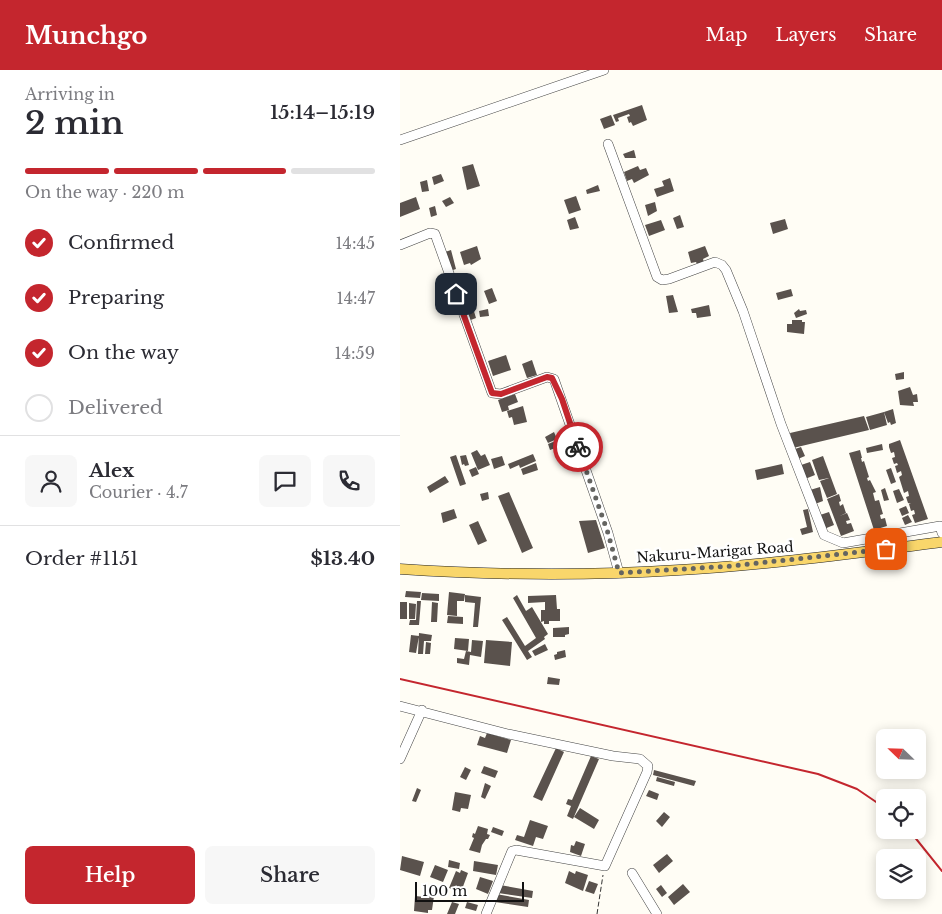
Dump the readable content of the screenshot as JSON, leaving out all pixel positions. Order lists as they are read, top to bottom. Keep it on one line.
{"streets":{"main road":["Nakuru-Marigat Road"]},"scale_bar":"100 m","north":"top left","page":{"header":"Munchgo","nav":["Map","Layers","Share"],"heading":["2 min","Arriving in","15:14–15:19"],"panel":["Alex","Courier · 4.7","Order #1151","$13.40"],"bar":"On the way · 220 m","list":[["Confirmed","14:45"],["Preparing","14:47"],["On the way","14:59"],"Delivered"],"buttons":["Help","Share"],"scale":"100 m"}}
